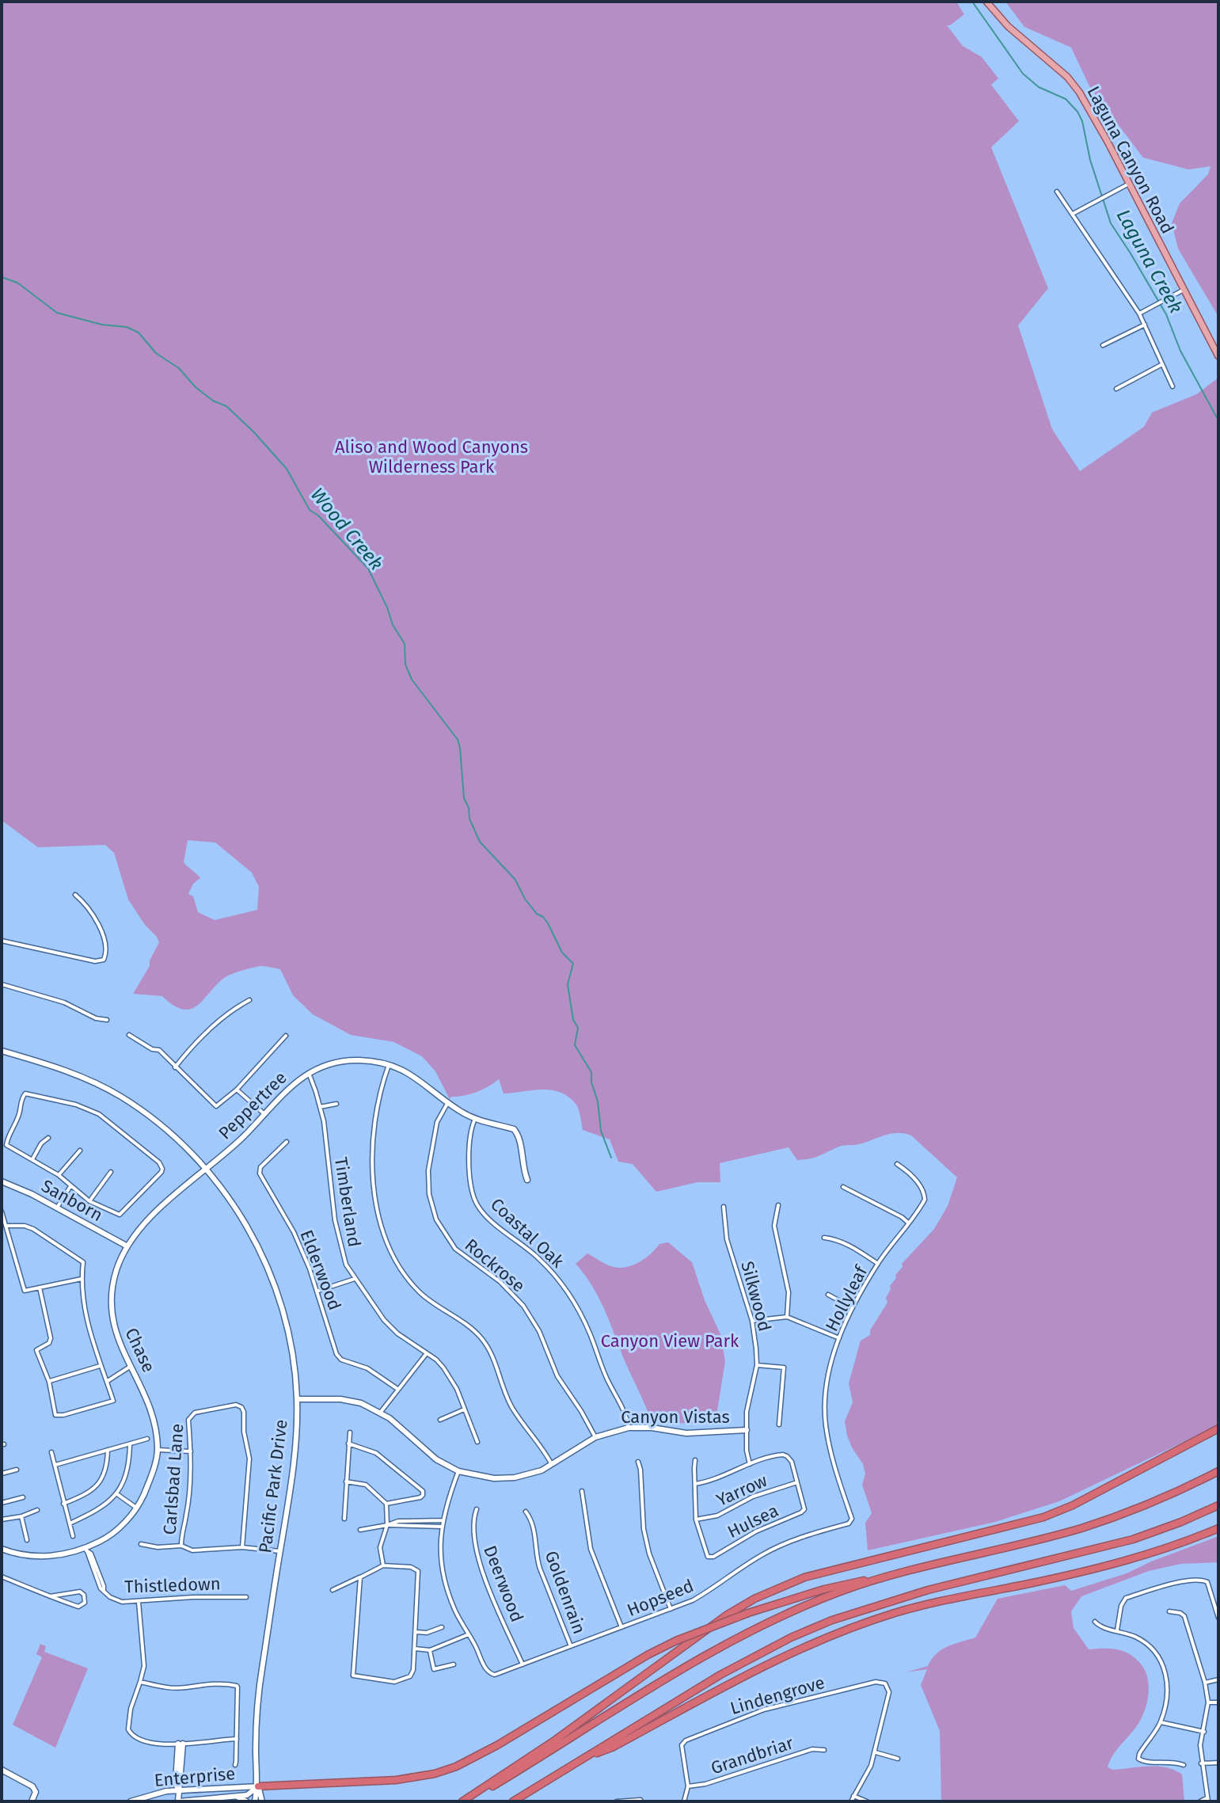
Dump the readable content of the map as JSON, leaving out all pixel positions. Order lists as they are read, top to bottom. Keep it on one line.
{"streets":{"main road":["Laguna Canyon Road"],"street":["Peppertree","Sanborn","Timberland","Coastal Oak","Rockrose","Elderwood","Silkwood","Hollyleaf","Chase","Canyon Vistas","Carlsbad Lane","Pacific Park Drive","Yarrow","Hulsea","Deerwood","Thistledown","Goldenrain","Hopseed","Lindengrove","Grandbriar","Enterprise"]},"crossings":[["Peppertree","Timberland"],["Peppertree","Coastal Oak"],["Peppertree","Rockrose"],["Peppertree","Chase"],["Peppertree","Pacific Park Drive"],["Sanborn","Chase"],["Coastal Oak","Canyon Vistas"],["Rockrose","Canyon Vistas"],["Silkwood","Canyon Vistas"],["Hollyleaf","Hopseed"],["Chase","Pacific Park Drive"],["Chase","Thistledown"],["Canyon Vistas","Pacific Park Drive"],["Pacific Park Drive","Enterprise"],["Yarrow","Hulsea"],["Deerwood","Hopseed"],["Goldenrain","Hopseed"],["Lindengrove","Grandbriar"]],"water":["Laguna Creek","Wood Creek"],"parks":["Aliso and Wood Canyons Wilderness Park","Canyon View Park"]}
